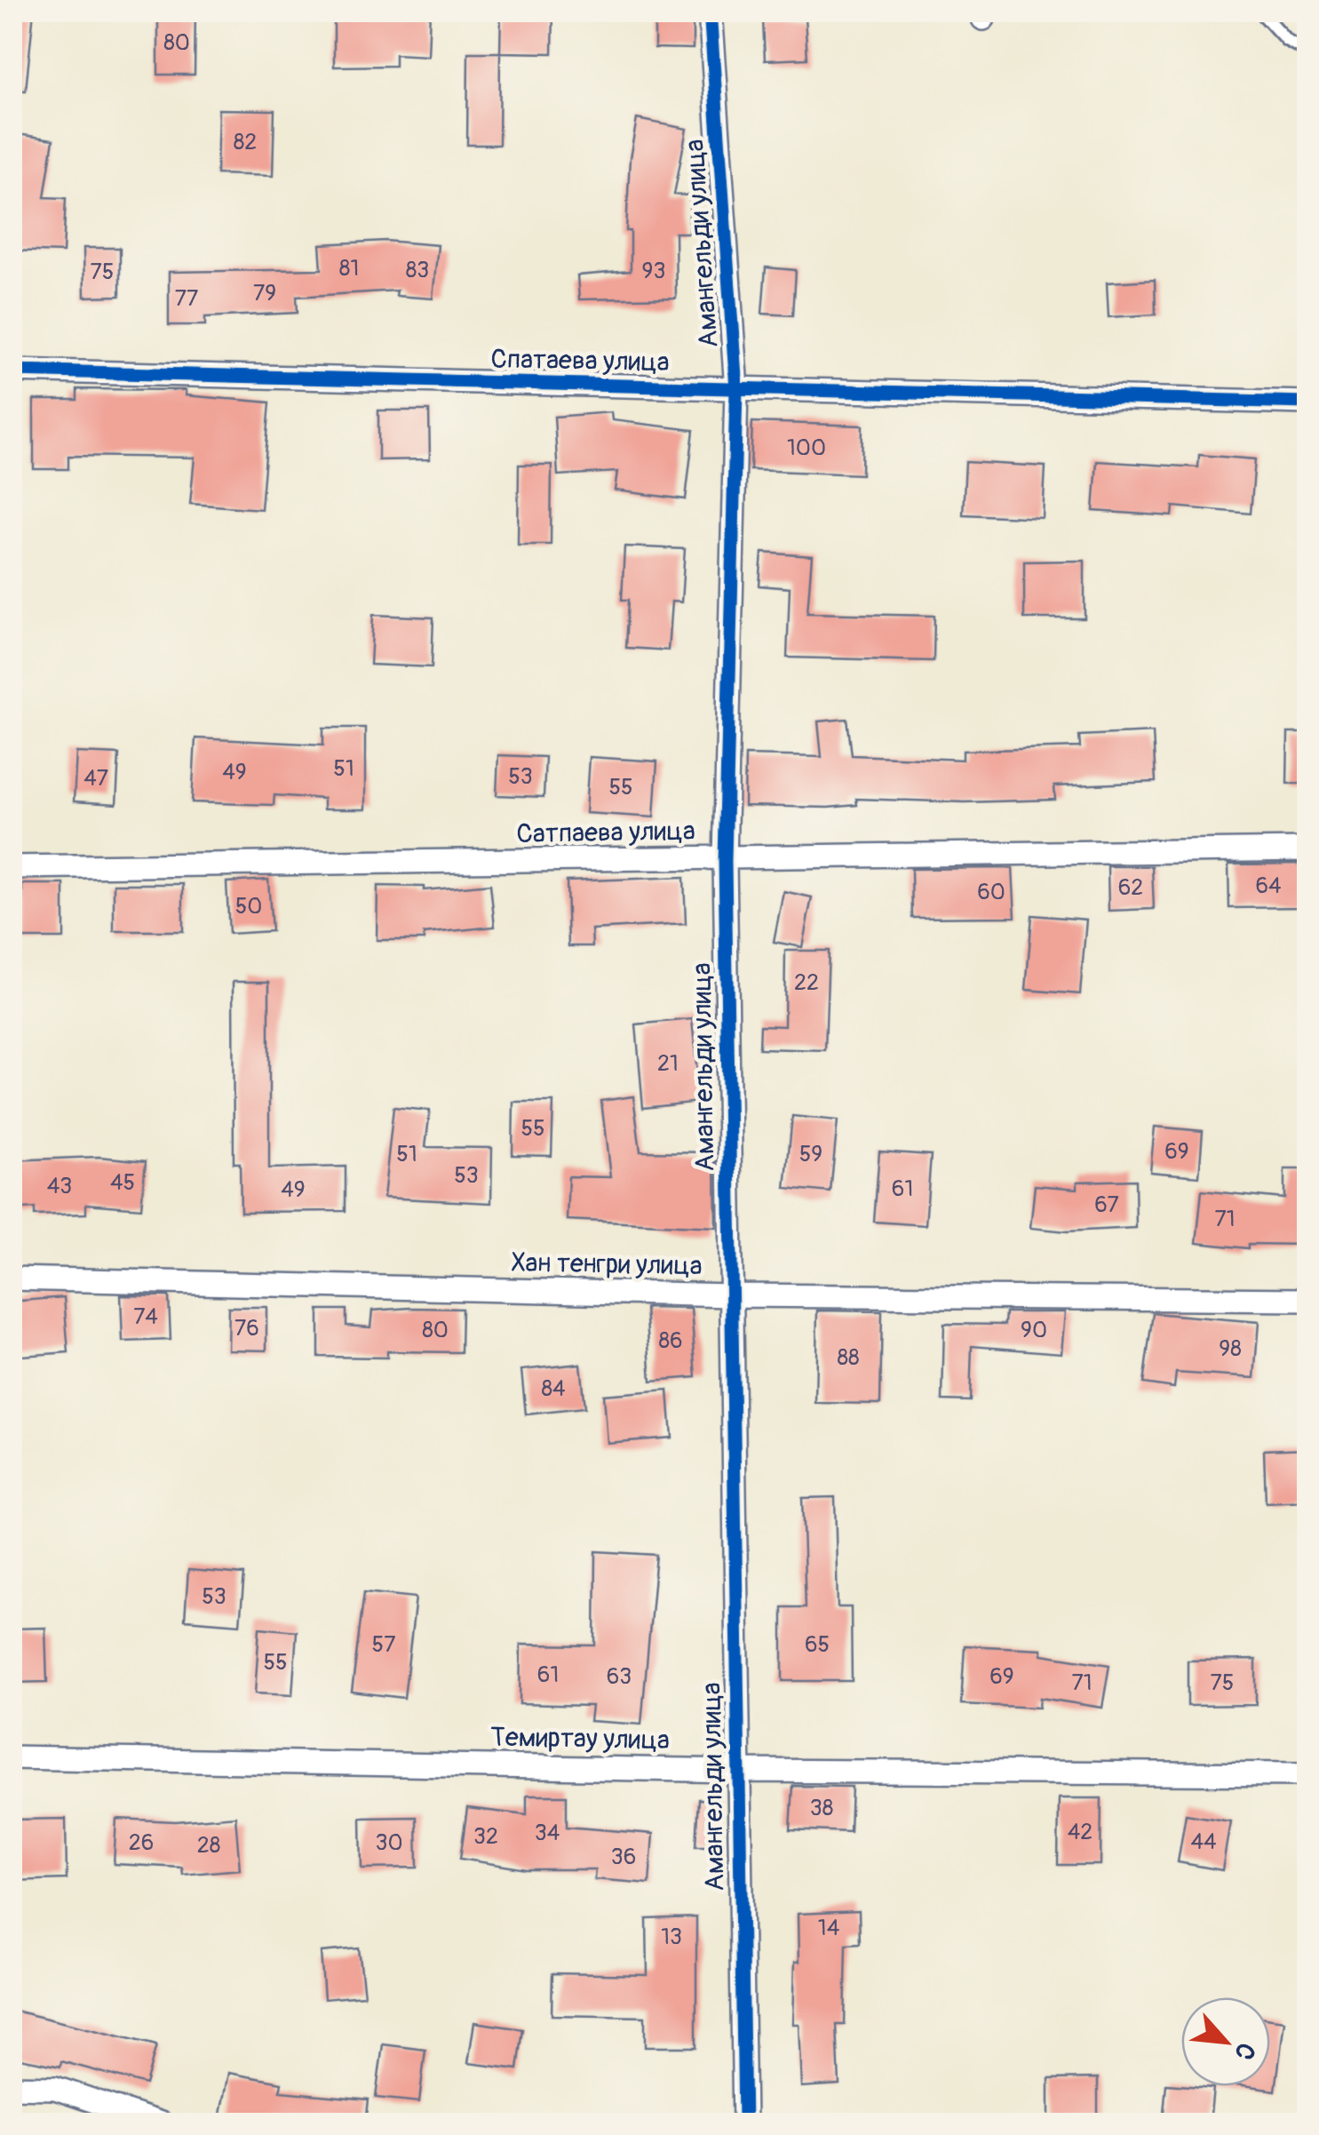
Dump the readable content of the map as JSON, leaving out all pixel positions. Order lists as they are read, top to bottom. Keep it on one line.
{"streets":{"street":["Амангельди улица","Спатаева улица","Сатпаева улица","Хан тенгри улица","Темиртау улица"]},"crossings":[["Амангельди улица","Спатаева улица"],["Амангельди улица","Сатпаева улица"],["Амангельди улица","Хан тенгри улица"],["Амангельди улица","Темиртау улица"]],"house_numbers":["80","82","81","83","93","75","79","77","100","51","49","53","47","55","64","62","60","50","22","21","55","69","51","59","53","45","43","61","49","67","71","74","76","80","90","86","98","88","84","53","57","65","55","61","63","69","71","75","38","42","34","32","44","26","30","28","36","14","13"],"north":"bottom right"}
